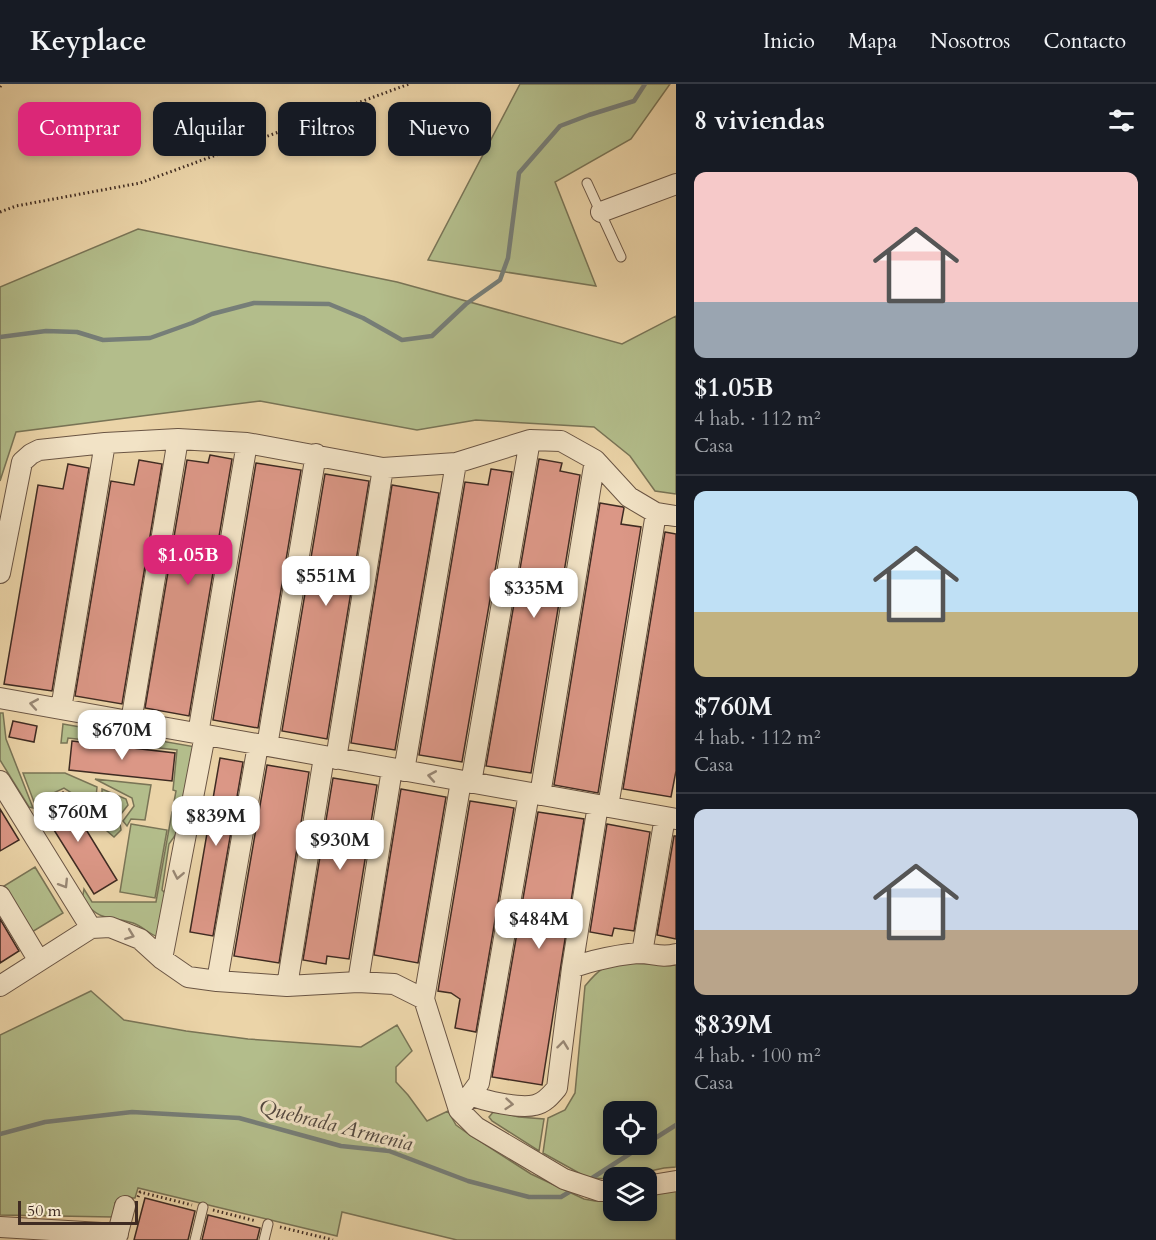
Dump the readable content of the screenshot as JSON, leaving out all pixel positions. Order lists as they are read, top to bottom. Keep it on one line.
{"water":["Quebrada Armenia"],"scale_bar":"50 m","page":{"header":"Keyplace","nav":["Inicio","Mapa","Nosotros","Contacto"],"heading":"8 viviendas","chip":["Comprar","Alquilar","Filtros","Nuevo"],"list":[{"name":"$1.05B","note":"4 hab. · 112 m² · Casa"},{"name":"$760M","note":"4 hab. · 112 m² · Casa"},{"name":"$839M","note":"4 hab. · 100 m² · Casa"}],"price":["$1.05B","$551M","$335M","$670M","$760M","$839M","$930M","$484M"],"scale":"50 m"}}
